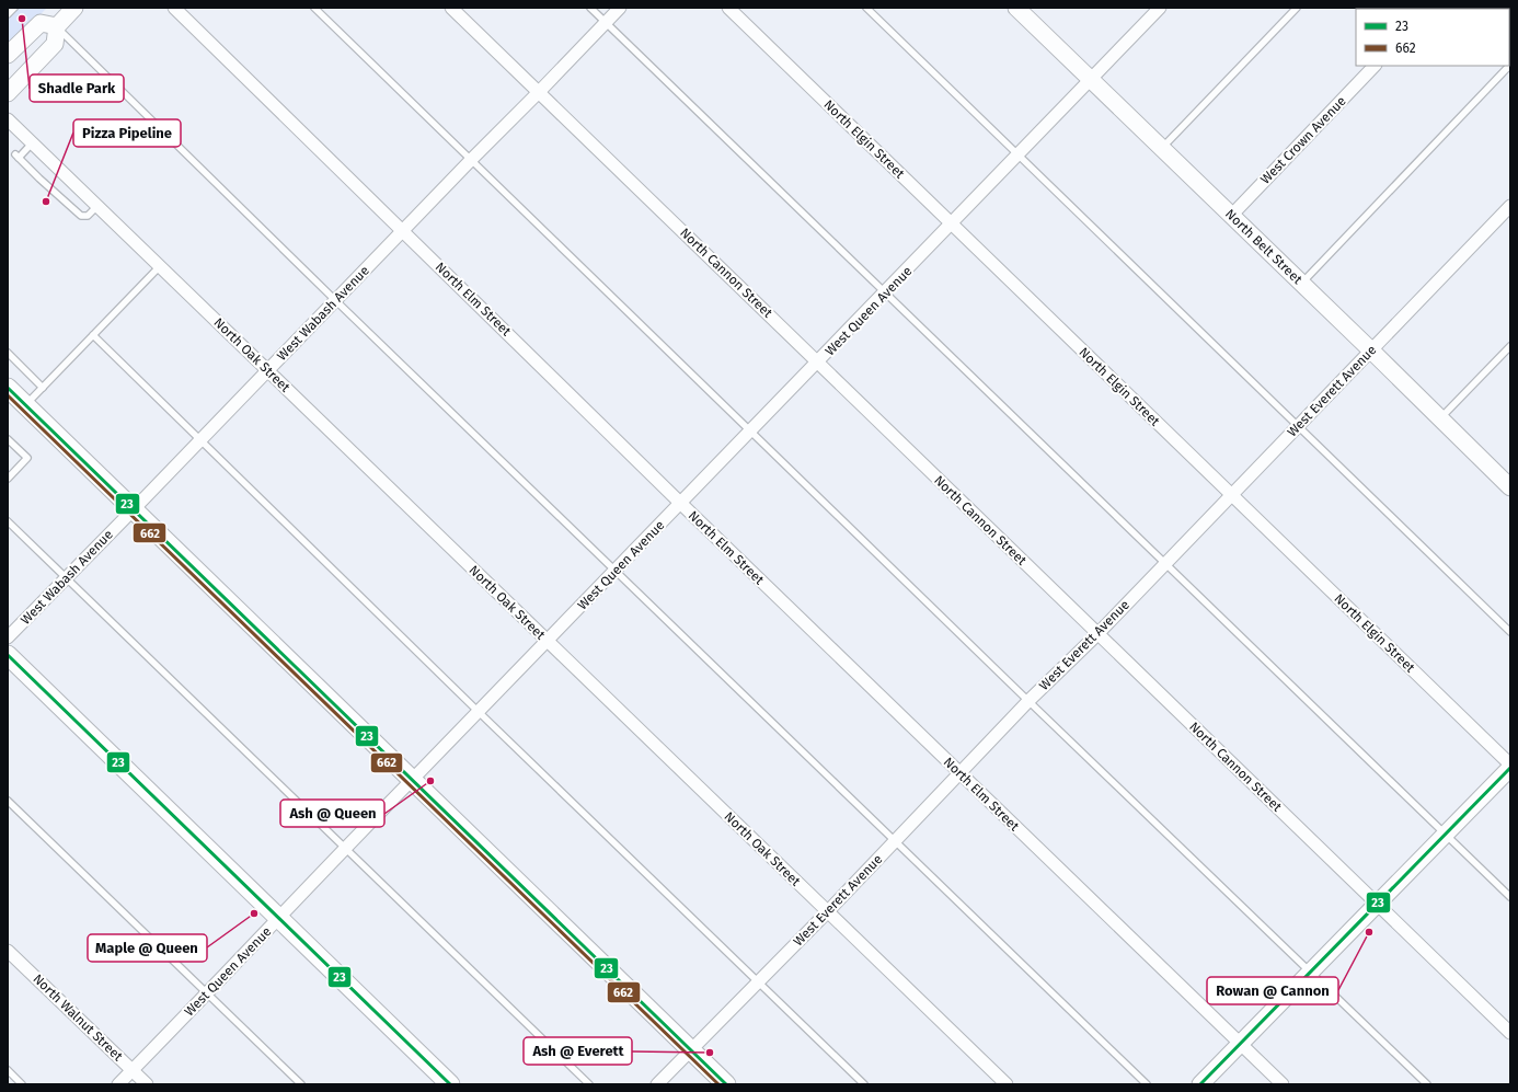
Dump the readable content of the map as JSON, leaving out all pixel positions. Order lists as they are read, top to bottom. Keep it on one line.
{"streets":{"street":["North Elgin Street","West Crown Avenue","North Belt Street","North Cannon Street","North Elm Street","West Queen Avenue","West Wabash Avenue","North Oak Street","West Everett Avenue","North Walnut Street"]},"crossings":[["North Elgin Street","West Queen Avenue"],["North Elgin Street","West Everett Avenue"],["West Crown Avenue","North Belt Street"],["North Belt Street","West Queen Avenue"],["North Belt Street","West Everett Avenue"],["North Cannon Street","West Queen Avenue"],["North Cannon Street","West Wabash Avenue"],["North Cannon Street","West Everett Avenue"],["North Elm Street","West Queen Avenue"],["North Elm Street","West Wabash Avenue"],["North Elm Street","West Everett Avenue"],["West Queen Avenue","North Oak Street"],["West Queen Avenue","North Walnut Street"],["West Wabash Avenue","North Oak Street"],["North Oak Street","West Everett Avenue"]],"places":["Shadle Park","Pizza Pipeline","Ash @ Queen","Maple @ Queen","Rowan @ Cannon","Ash @ Everett"],"lines":["transit line 23","transit line 662"],"legend":["23","662"]}
